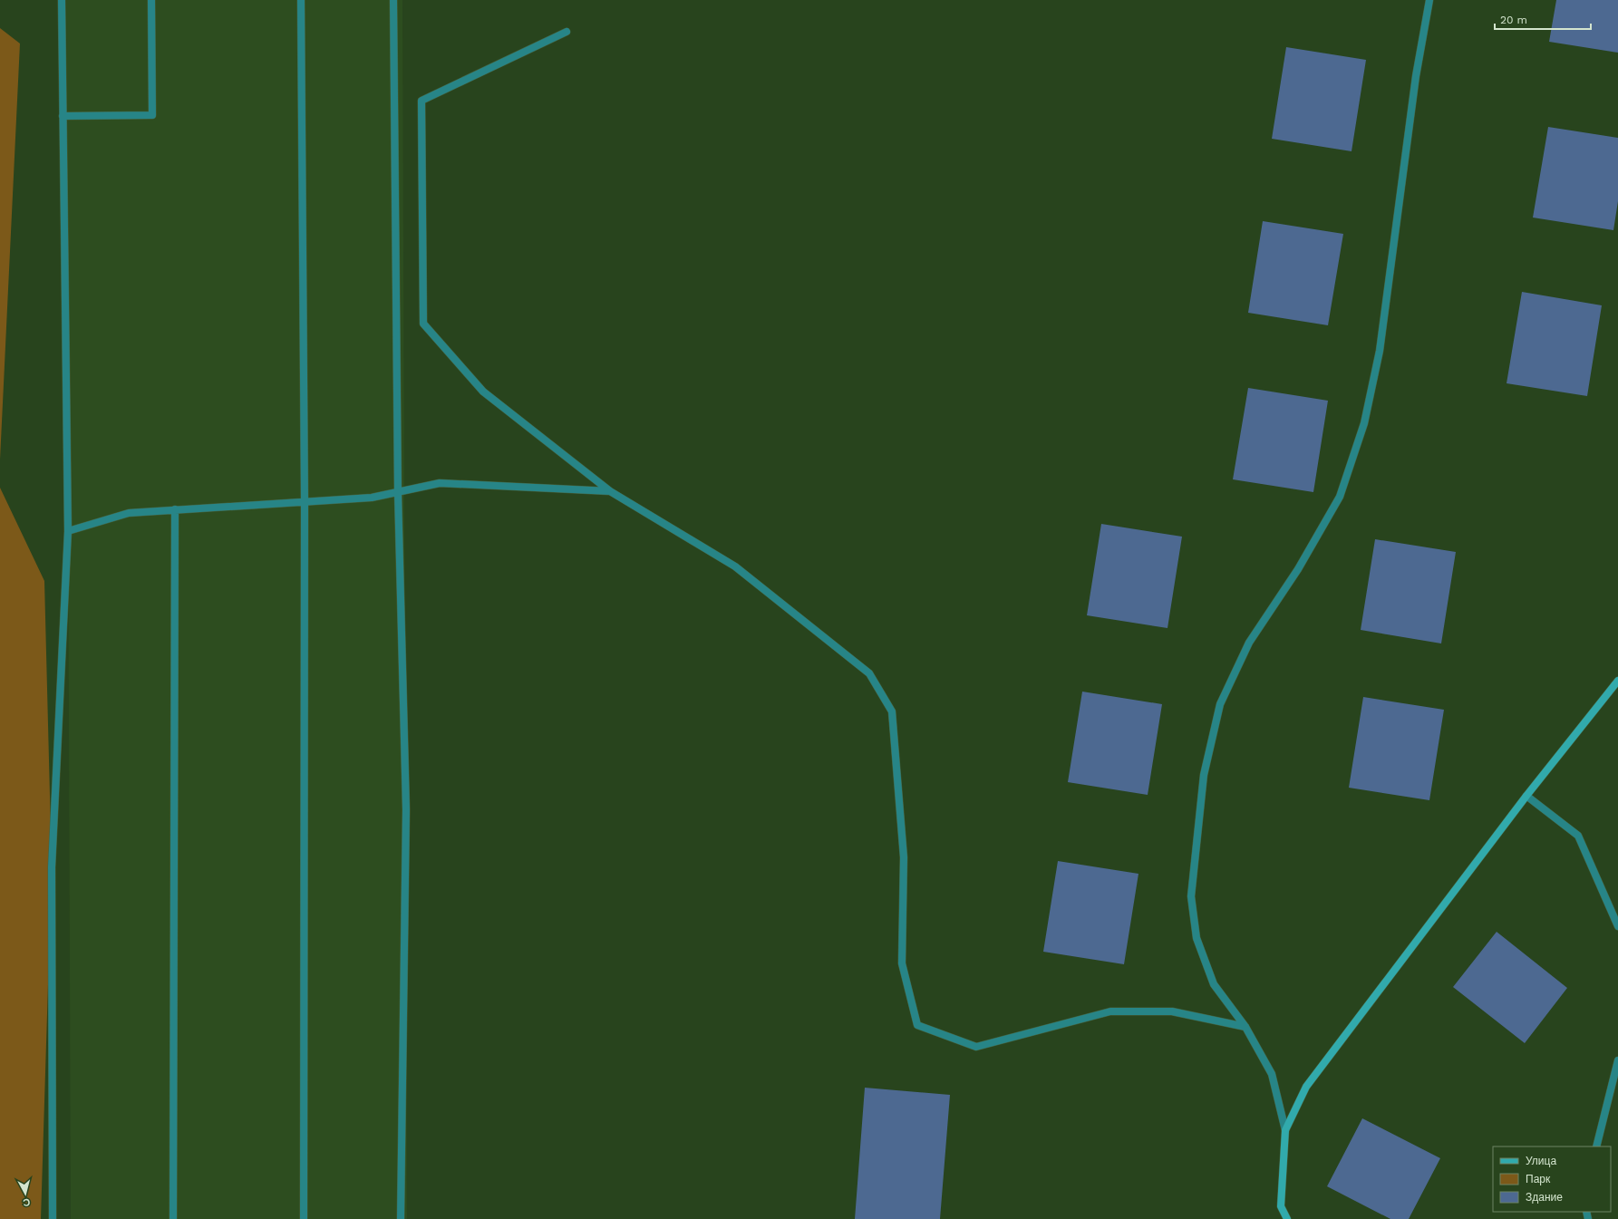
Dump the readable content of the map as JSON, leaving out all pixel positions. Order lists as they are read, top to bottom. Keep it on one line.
{"legend":["Улица","Парк","Здание"],"scale_bar":"20 m","north":"bottom"}
